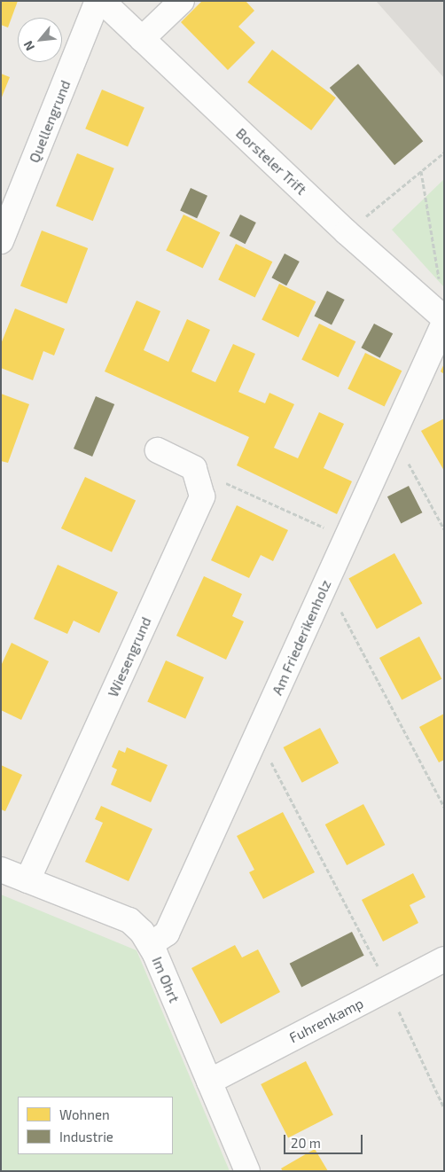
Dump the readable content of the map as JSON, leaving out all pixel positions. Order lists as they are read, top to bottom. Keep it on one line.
{"streets":{"street":["Quellengrund","Borsteler Trift","Am Friederikenholz","Wiesengrund","Im Ohrt","Fuhrenkamp"]},"crossings":[["Am Friederikenholz","Im Ohrt"],["Wiesengrund","Im Ohrt"],["Im Ohrt","Fuhrenkamp"]],"legend":["Wohnen","Industrie"],"scale_bar":"20 m","north":"bottom left"}
